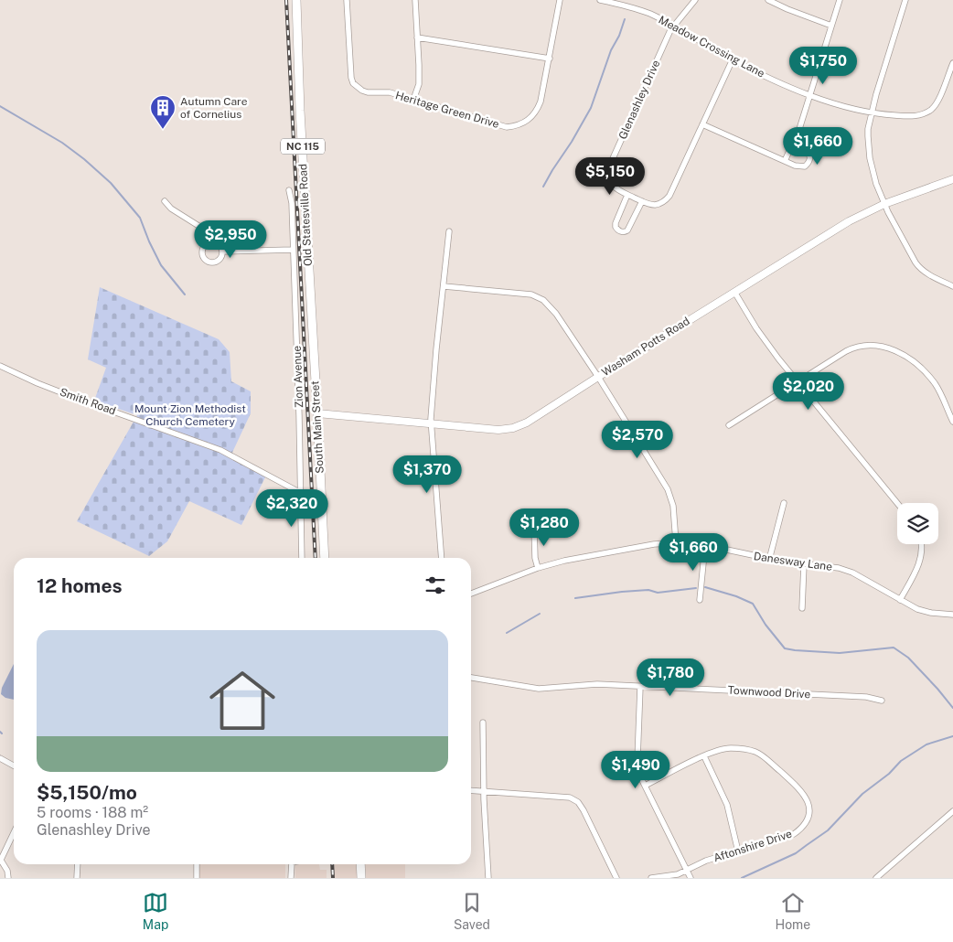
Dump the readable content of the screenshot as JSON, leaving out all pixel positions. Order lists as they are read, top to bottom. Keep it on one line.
{"streets":{"main road":["NC 115","Old Statesville Road","South Main Street"],"street":["Meadow Crossing Lane","Glenashley Drive","Heritage Green Drive","Washam Potts Road","Zion Avenue","Smith Road","Danesway Lane","Townwood Drive","Aftonshire Drive"]},"crossings":[["Meadow Crossing Lane","Glenashley Drive"],["Old Statesville Road","South Main Street"],["Washam Potts Road","South Main Street"],["Zion Avenue","Smith Road"]],"parks":["Mount Zion Methodist Church Cemetery"],"places":{"building":["Autumn Care of Cornelius"]},"page":{"price":["$1,750","$1,660","$5,150","$2,950","$2,020","$2,570","$1,370","$2,320","$1,280","$1,660","$1,780","$1,490"],"heading":"12 homes","list":[{"name":"$5,150/mo","note":"5 rooms · 188 m² · Glenashley Drive"}],"tabs":["Map","Saved","Home"]}}
